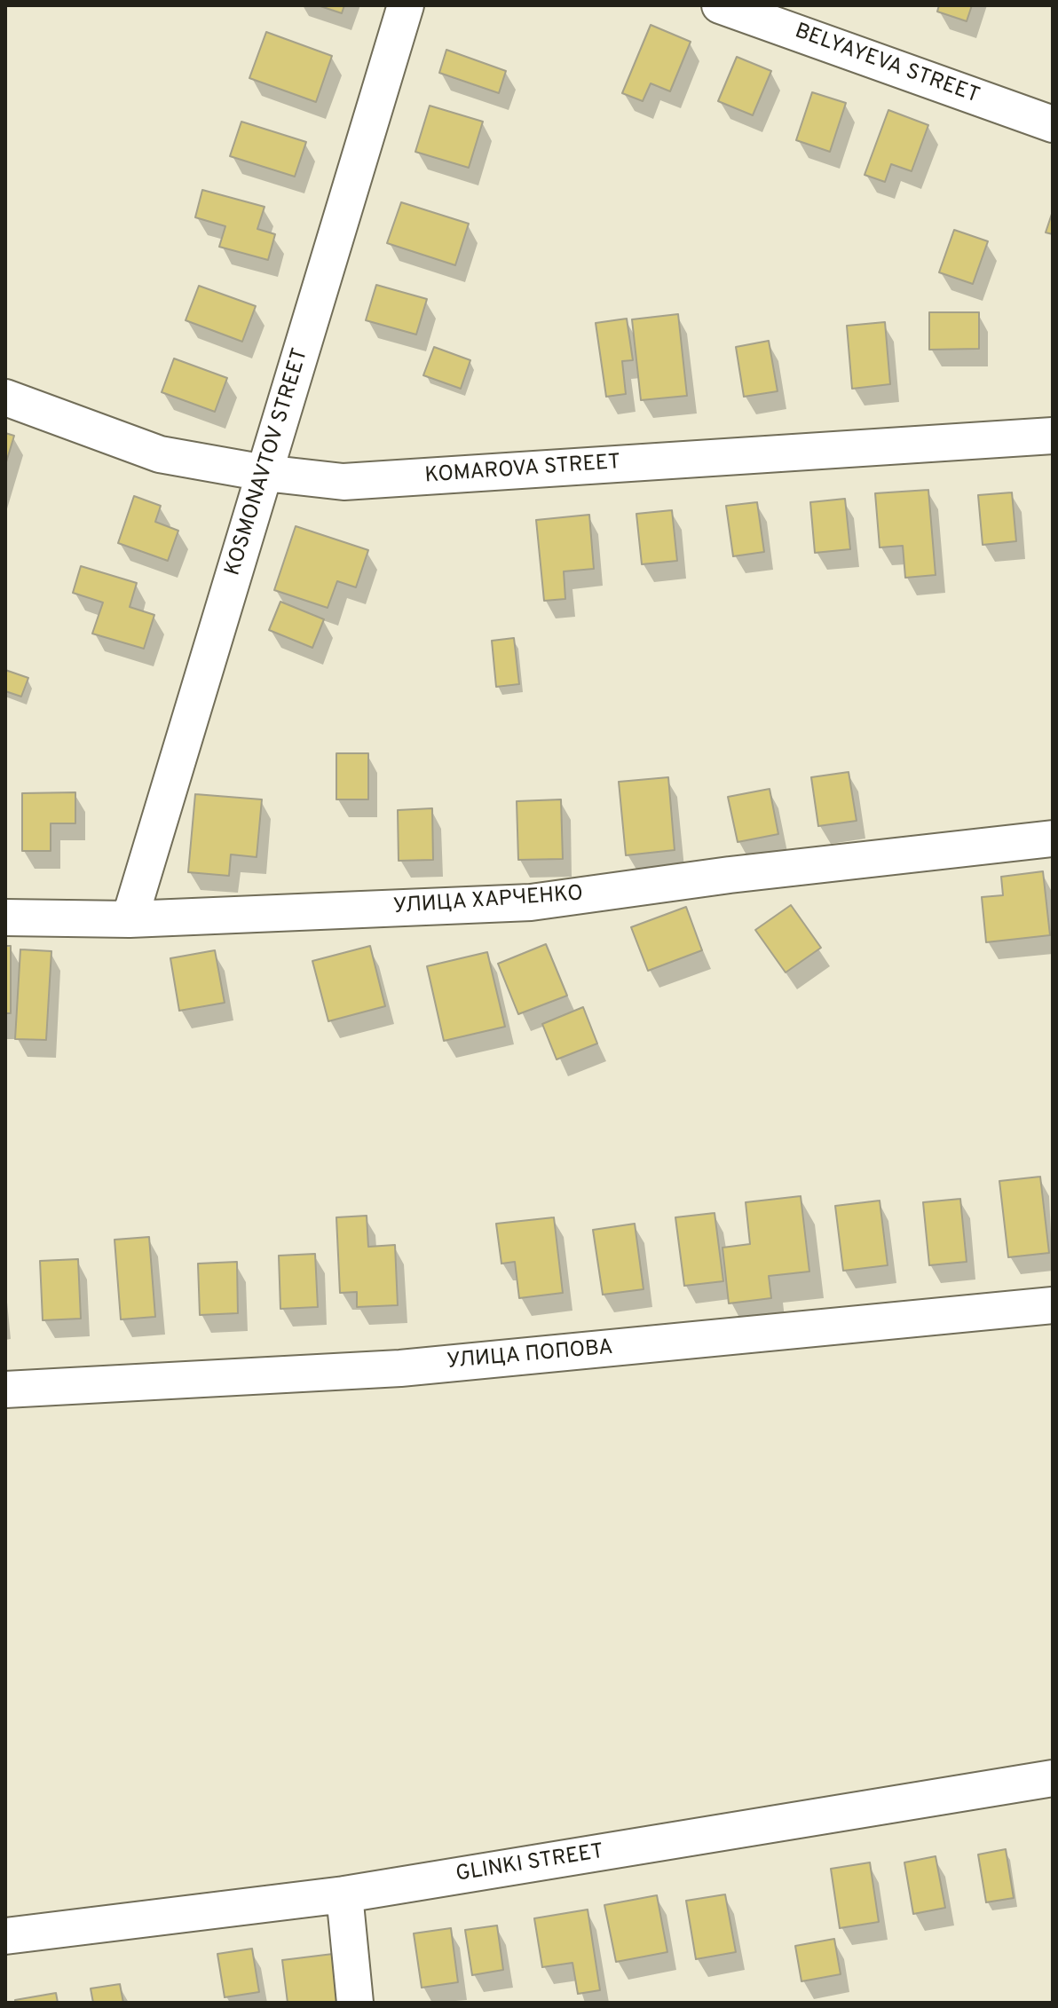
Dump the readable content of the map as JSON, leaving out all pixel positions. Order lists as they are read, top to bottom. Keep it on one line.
{"streets":{"street":["BELYAYEVA STREET","KOSMONAVTOV STREET","KOMAROVA STREET","УЛИЦА ХАРЧЕНКО","УЛИЦА ПОПОВА","GLINKI STREET"]},"crossings":[["KOSMONAVTOV STREET","KOMAROVA STREET"],["KOSMONAVTOV STREET","УЛИЦА ХАРЧЕНКО"]]}
